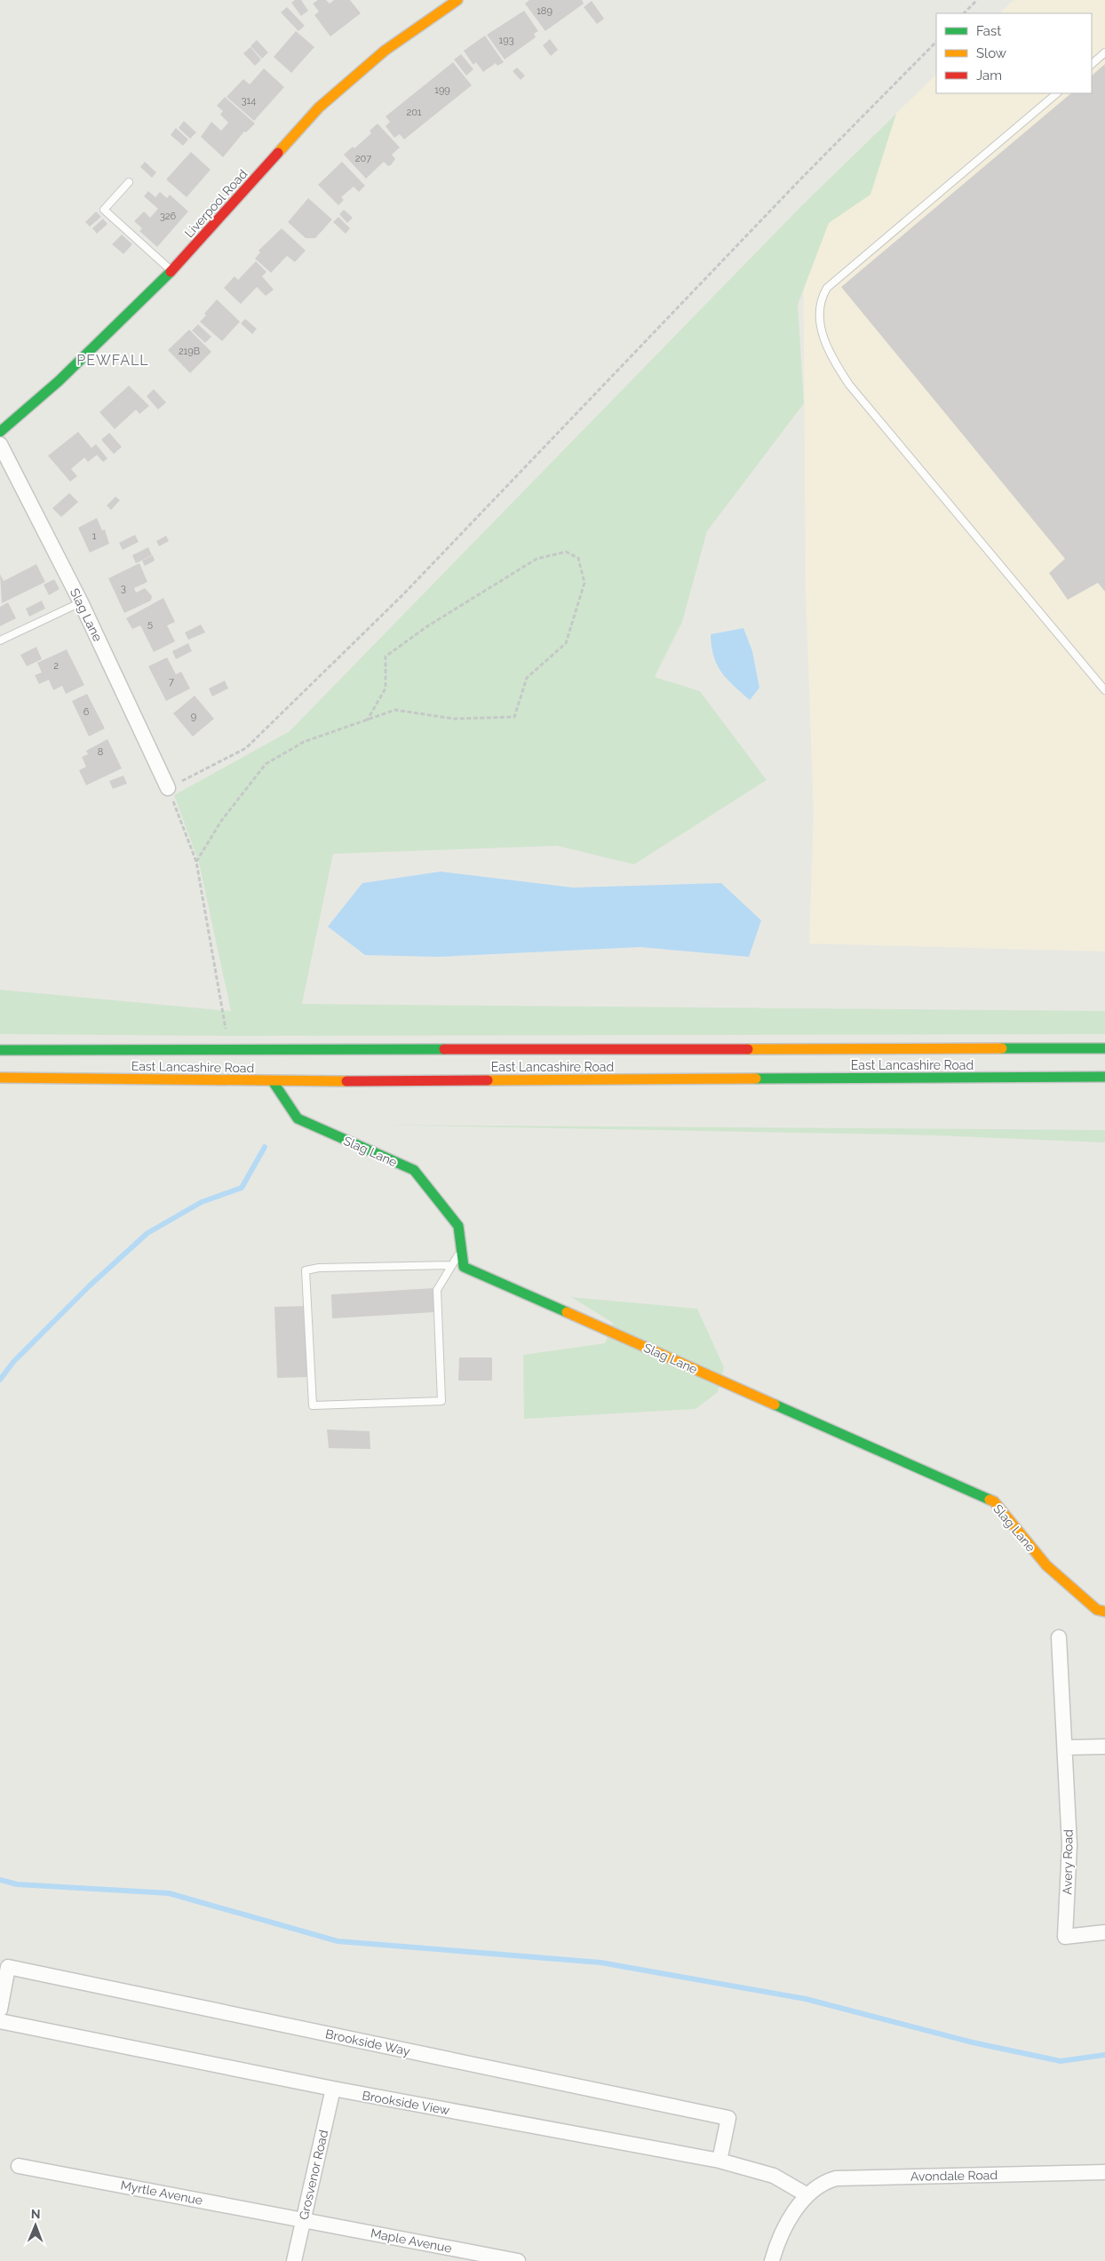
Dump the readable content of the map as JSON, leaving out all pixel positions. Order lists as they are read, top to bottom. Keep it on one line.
{"streets":{"main road":["Liverpool Road","Slag Lane","East Lancashire Road"],"street":["Avery Road","Brookside Way","Brookside View","Grosvenor Road","Avondale Road","Myrtle Avenue","Maple Avenue"]},"crossings":[["Slag Lane","East Lancashire Road"],["Brookside Way","Brookside View"],["Brookside View","Grosvenor Road"],["Brookside View","Avondale Road"],["Grosvenor Road","Myrtle Avenue"],["Grosvenor Road","Maple Avenue"],["Myrtle Avenue","Maple Avenue"]],"districts":["PEWFALL"],"house_numbers":["189","193","199","314","201","207","326","219B","1","3","5","2","7","6","9","8"],"legend":["Fast","Slow","Jam"],"north":"top"}
